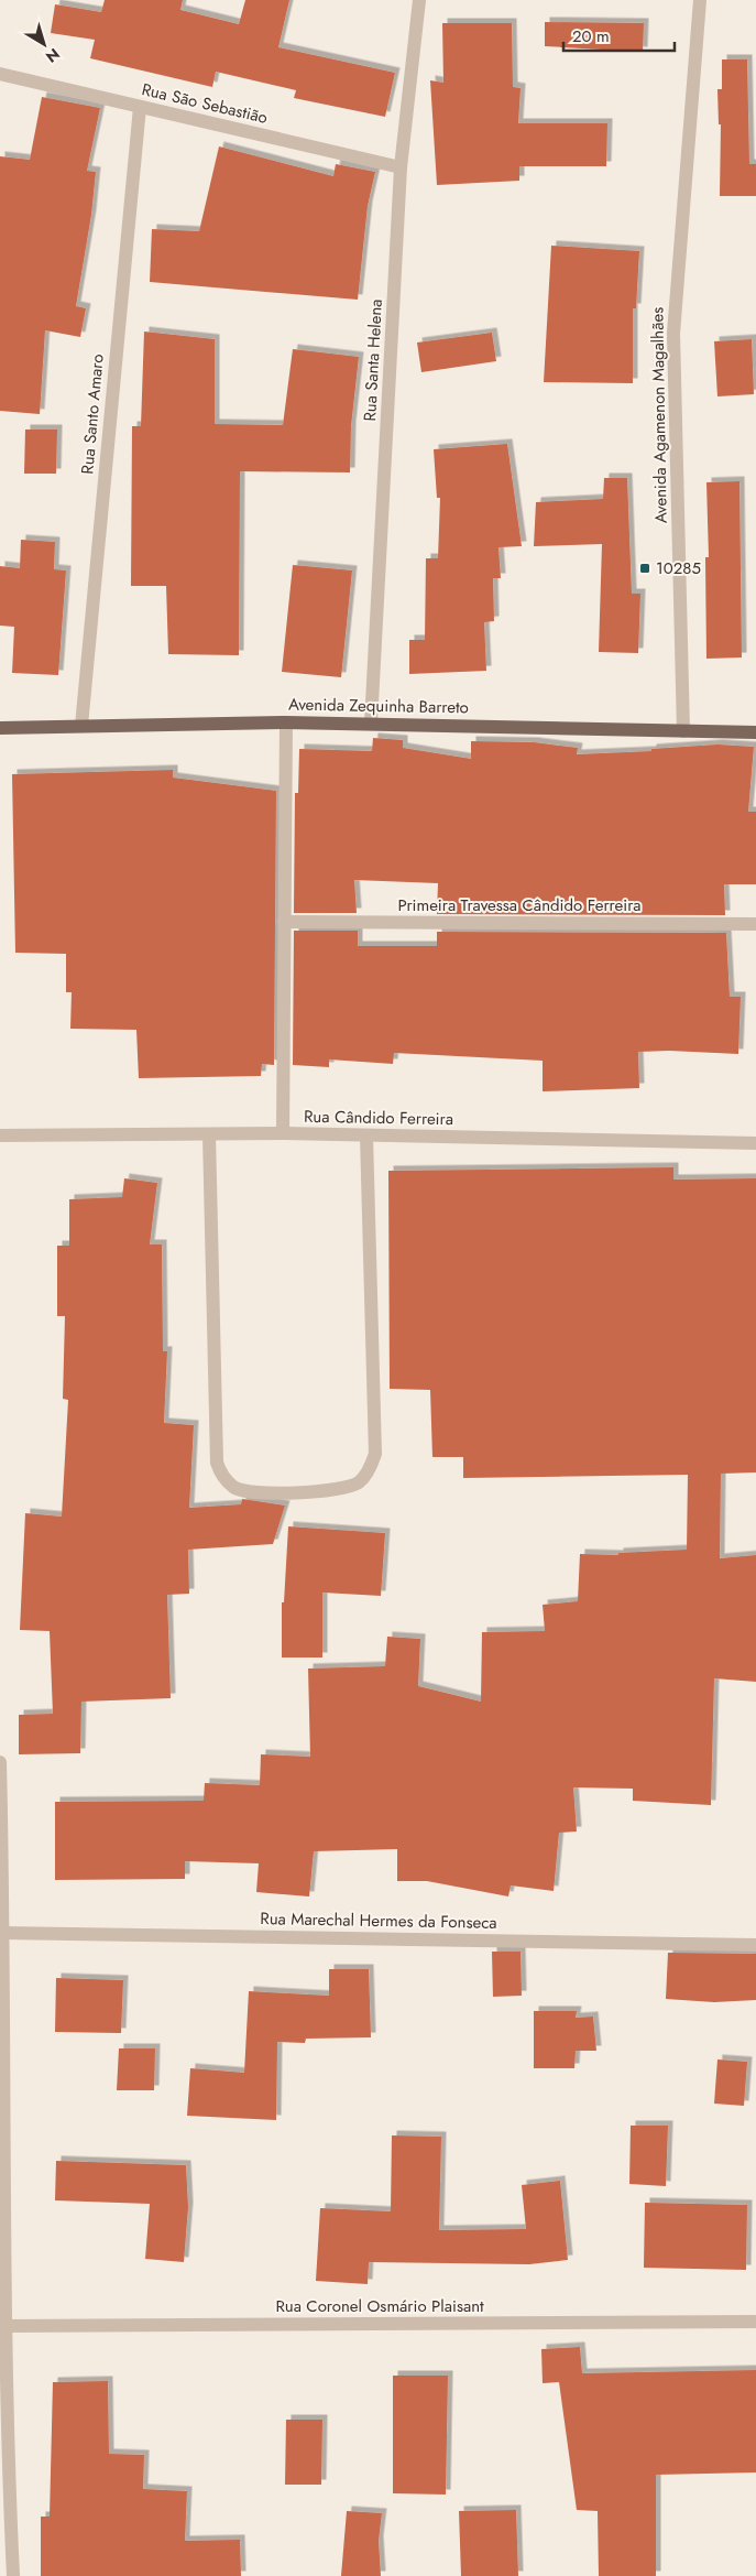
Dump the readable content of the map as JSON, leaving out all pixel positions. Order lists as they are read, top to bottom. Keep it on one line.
{"streets":{"main road":["Avenida Zequinha Barreto"],"street":["Rua São Sebastião","Rua Santa Helena","Rua Santo Amaro","Avenida Agamenon Magalhães","Primeira Travessa Cândido Ferreira","Rua Cândido Ferreira","Rua Marechal Hermes da Fonseca","Rua Coronel Osmário Plaisant"]},"crossings":[["Rua São Sebastião","Rua Santa Helena"],["Rua São Sebastião","Rua Santo Amaro"],["Rua Santa Helena","Avenida Zequinha Barreto"],["Rua Santo Amaro","Avenida Zequinha Barreto"],["Avenida Agamenon Magalhães","Avenida Zequinha Barreto"]],"places":{"transit":["10285"]},"scale_bar":"20 m","north":"bottom right"}
